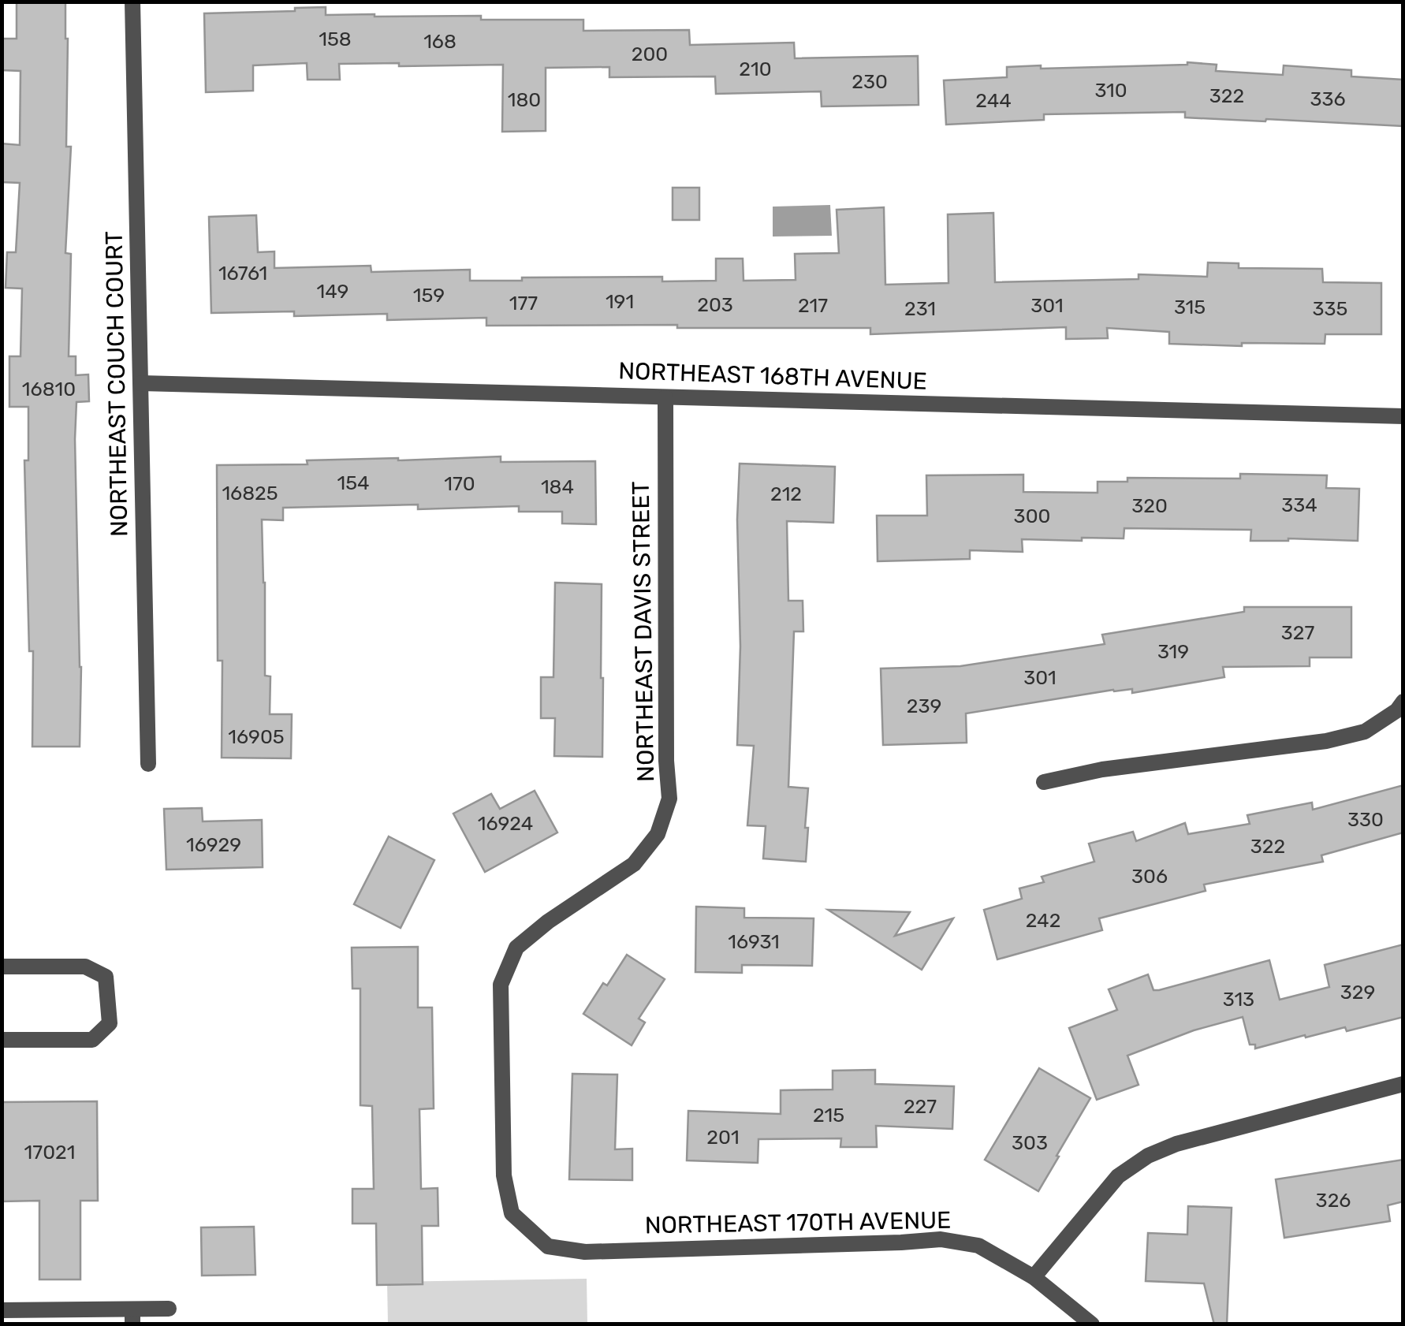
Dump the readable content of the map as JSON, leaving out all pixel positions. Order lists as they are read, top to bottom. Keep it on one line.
{"streets":{"street":["NORTHEAST 168TH AVENUE","NORTHEAST COUCH COURT","NORTHEAST DAVIS STREET","NORTHEAST 170TH AVENUE"]},"crossings":[["NORTHEAST 168TH AVENUE","NORTHEAST COUCH COURT"],["NORTHEAST 168TH AVENUE","NORTHEAST DAVIS STREET"],["NORTHEAST DAVIS STREET","NORTHEAST 170TH AVENUE"]],"house_numbers":["158","168","200","210","230","310","322","336","180","244","16761","149","159","191","177","203","217","301","315","231","335","16810","154","170","184","16825","212","334","320","300","327","319","301","239","16905","330","16924","16929","322","306","242","16931","329","313","227","215","201","303","17021","326"]}
